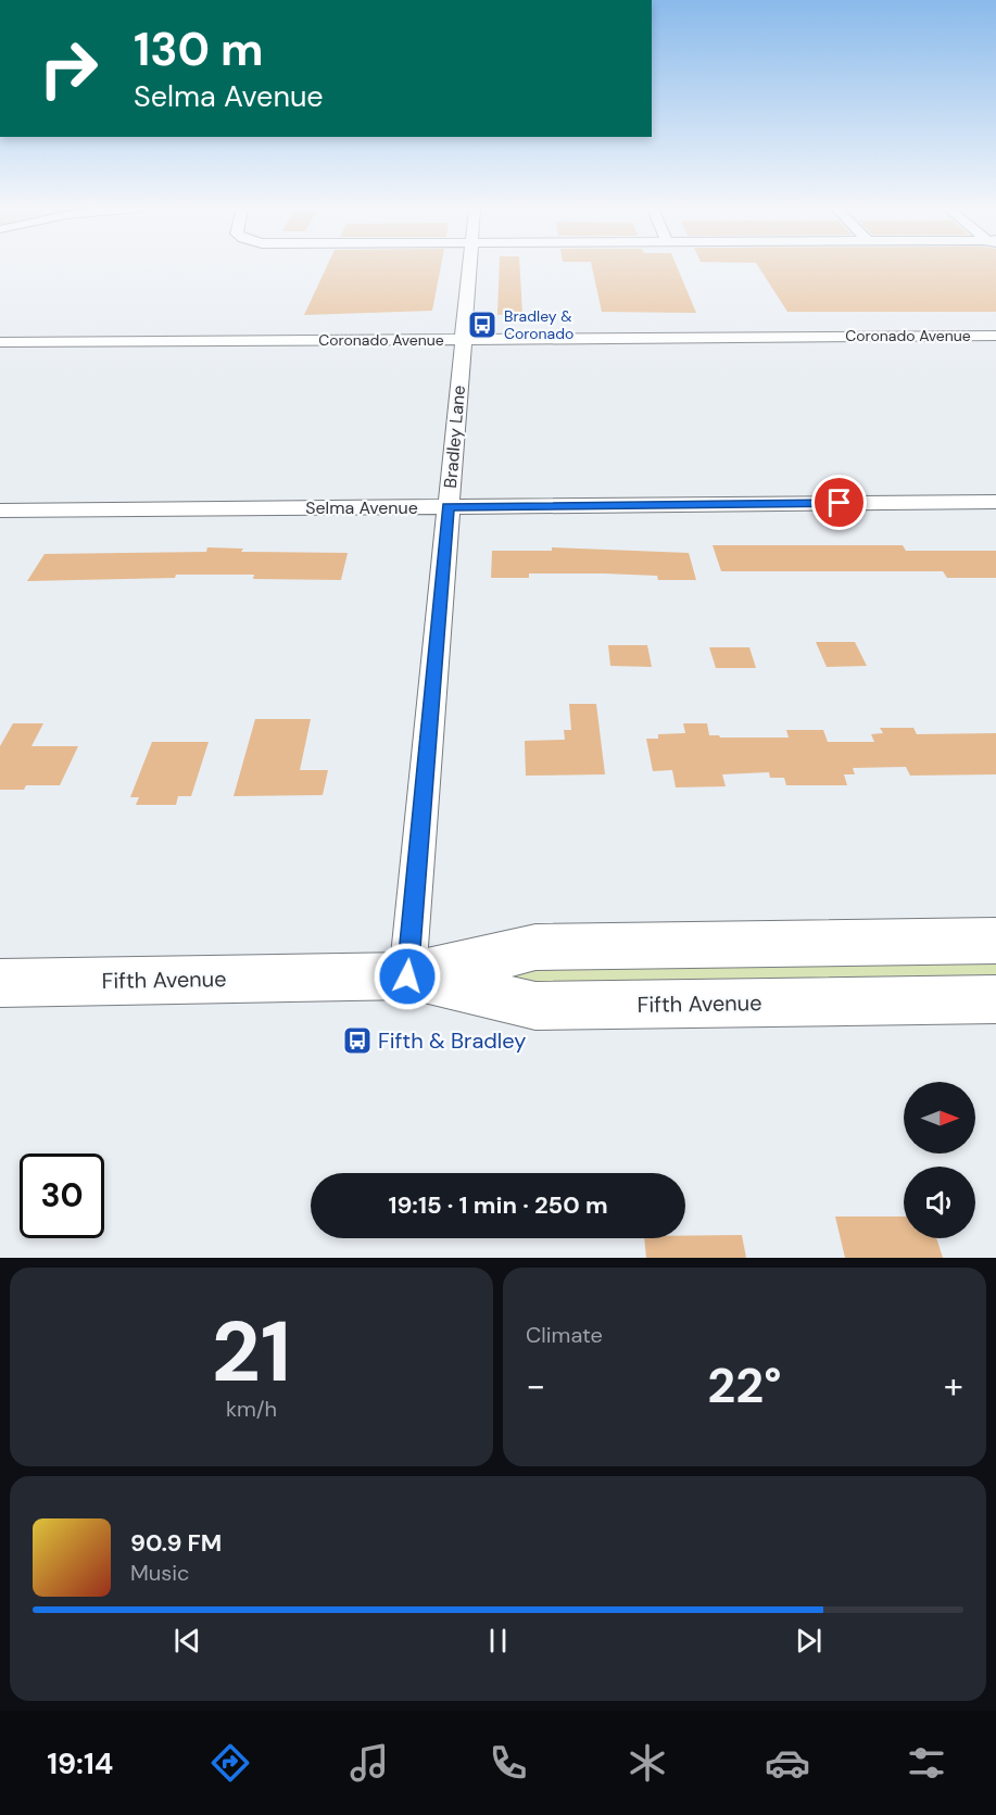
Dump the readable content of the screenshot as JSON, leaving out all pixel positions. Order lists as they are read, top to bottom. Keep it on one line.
{"streets":{"street":["Coronado Avenue","Bradley Lane","Selma Avenue","Fifth Avenue"]},"crossings":[["Coronado Avenue","Bradley Lane"],["Bradley Lane","Selma Avenue"],["Bradley Lane","Fifth Avenue"]],"places":{"bus stop":["Bradley & Coronado","Fifth & Bradley"]},"north":"right","page":{"turn":["130 m","Selma Avenue"],"limit":"30","trip":"19:15 · 1 min · 250 m","tile":[["21","km/h"],"Climate"],"heat":["−","22°","+"],"song":["90.9 FM","Music"],"tabs":"19:14"}}
